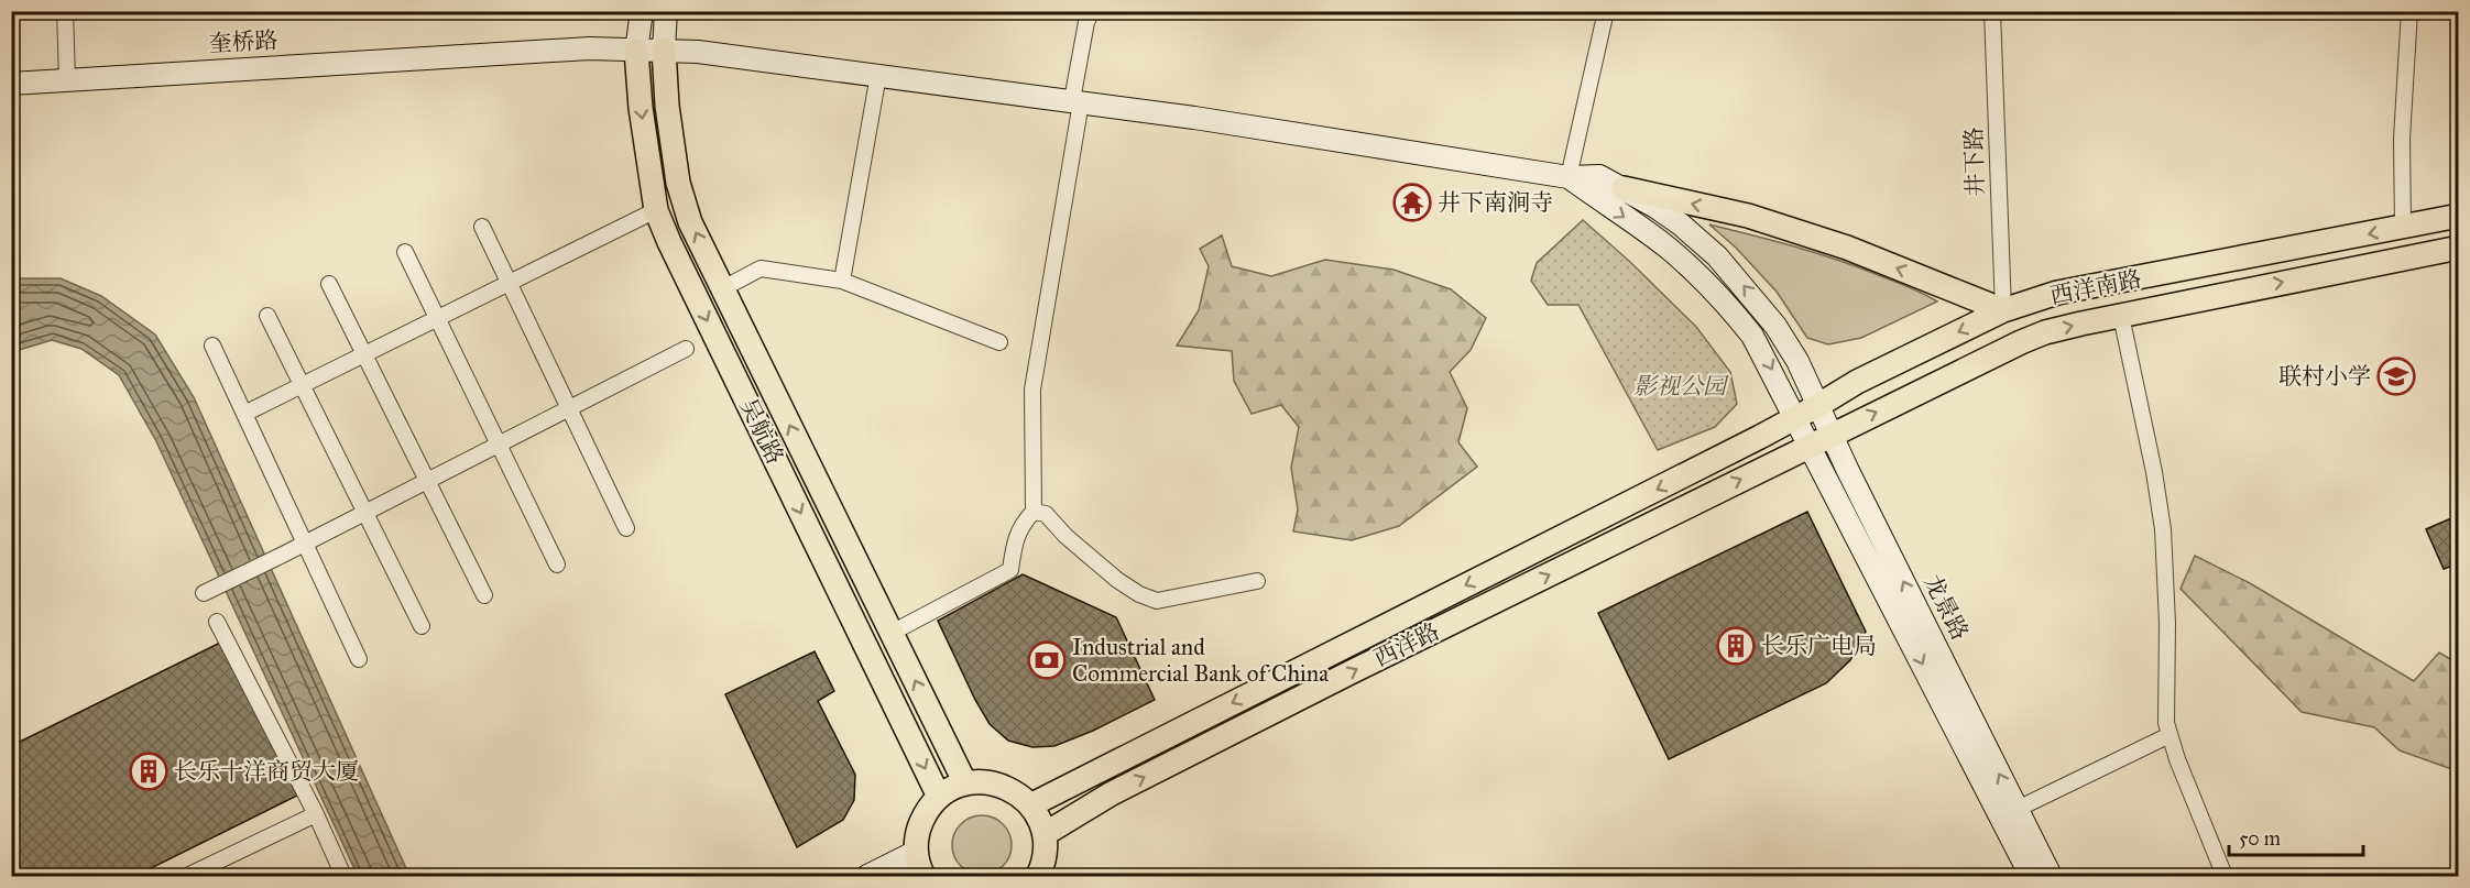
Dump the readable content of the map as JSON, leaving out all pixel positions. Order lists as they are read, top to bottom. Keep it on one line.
{"streets":{"main road":["西洋南路","吴航路","西洋路"],"street":["奎桥路","井下路","龙景路"]},"crossings":[["奎桥路","吴航路"],["奎桥路","龙景路"],["井下路","西洋南路"],["西洋南路","龙景路"],["西洋南路","西洋路"]],"parks":["影视公园"],"places":{"temple":["井下南涧寺"],"school or university":["联村小学"],"building":["长乐广电局","长乐十洋商贸大厦"],"bank":["Industrial and Commercial Bank of China"]},"scale_bar":"50 m"}
